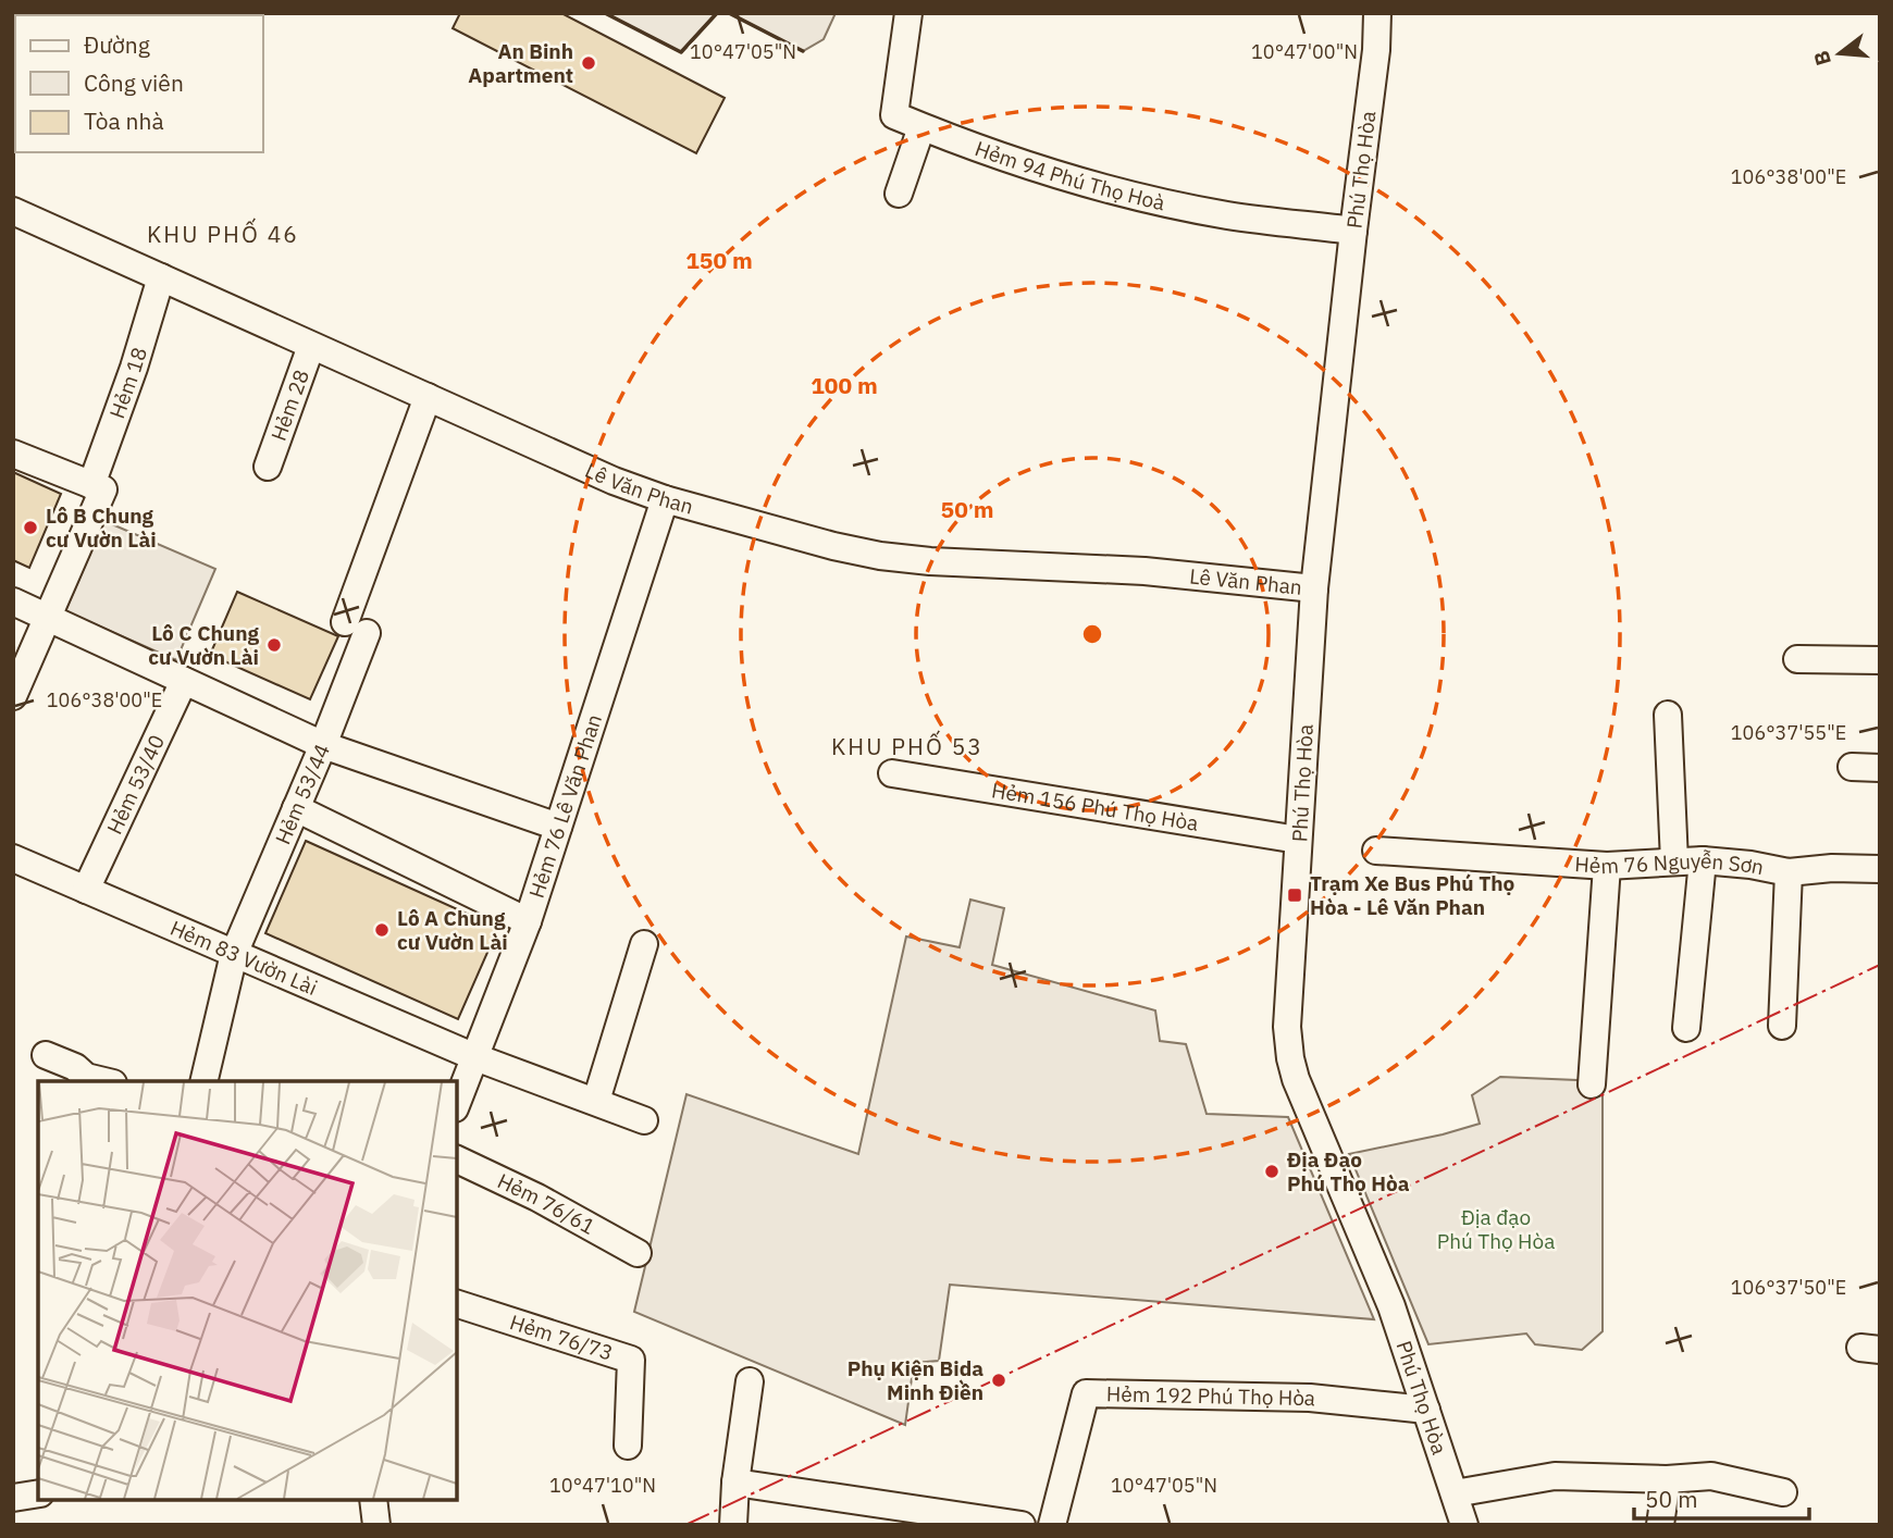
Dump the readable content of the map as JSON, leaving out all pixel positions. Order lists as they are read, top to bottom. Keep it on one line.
{"streets":{"street":["Phú Thọ Hòa","Hẻm 94 Phú Thọ Hoà","Hẻm 18","Hẻm 28","Lê Văn Phan","Hẻm 53/40","Hẻm 53/44","Hẻm 76 Lê Văn Phan","Hẻm 156 Phú Thọ Hòa","Hẻm 76 Nguyễn Sơn","Hẻm 83 Vườn Lài","Hẻm 76/61","Hẻm 76/73","Hẻm 192 Phú Thọ Hòa"]},"crossings":[["Phú Thọ Hòa","Hẻm 94 Phú Thọ Hoà"],["Phú Thọ Hòa","Lê Văn Phan"],["Phú Thọ Hòa","Hẻm 156 Phú Thọ Hòa"],["Phú Thọ Hòa","Hẻm 192 Phú Thọ Hòa"],["Hẻm 18","Lê Văn Phan"],["Hẻm 28","Lê Văn Phan"],["Lê Văn Phan","Hẻm 53/44"],["Lê Văn Phan","Hẻm 76 Lê Văn Phan"],["Hẻm 53/40","Hẻm 83 Vườn Lài"],["Hẻm 53/44","Hẻm 83 Vườn Lài"],["Hẻm 76 Lê Văn Phan","Hẻm 83 Vườn Lài"]],"districts":["KHU PHỐ 46","KHU PHỐ 53"],"parks":["Địa đạo Phú Thọ Hòa"],"places":{"other":["An Binh Apartment","Lô B Chung cư Vườn Lài","Lô C Chung cư Vườn Lài","Lô A Chung cư Vườn Lài","Địa Đạo Phú Thọ Hòa","Phụ Kiện Bida Minh Điền"],"transit":["Trạm Xe Bus Phú Thọ Hòa - Lê Văn Phan"]},"legend":["Đường","Công viên","Tòa nhà"],"scale_bar":"50 m","north":"left","coordinates":["10°47'05\"N","10°47'00\"N","106°38'00\"E","106°37'55\"E","106°37'50\"E","10°47'10\"N"],"rings":["150 m","100 m","50 m"]}
